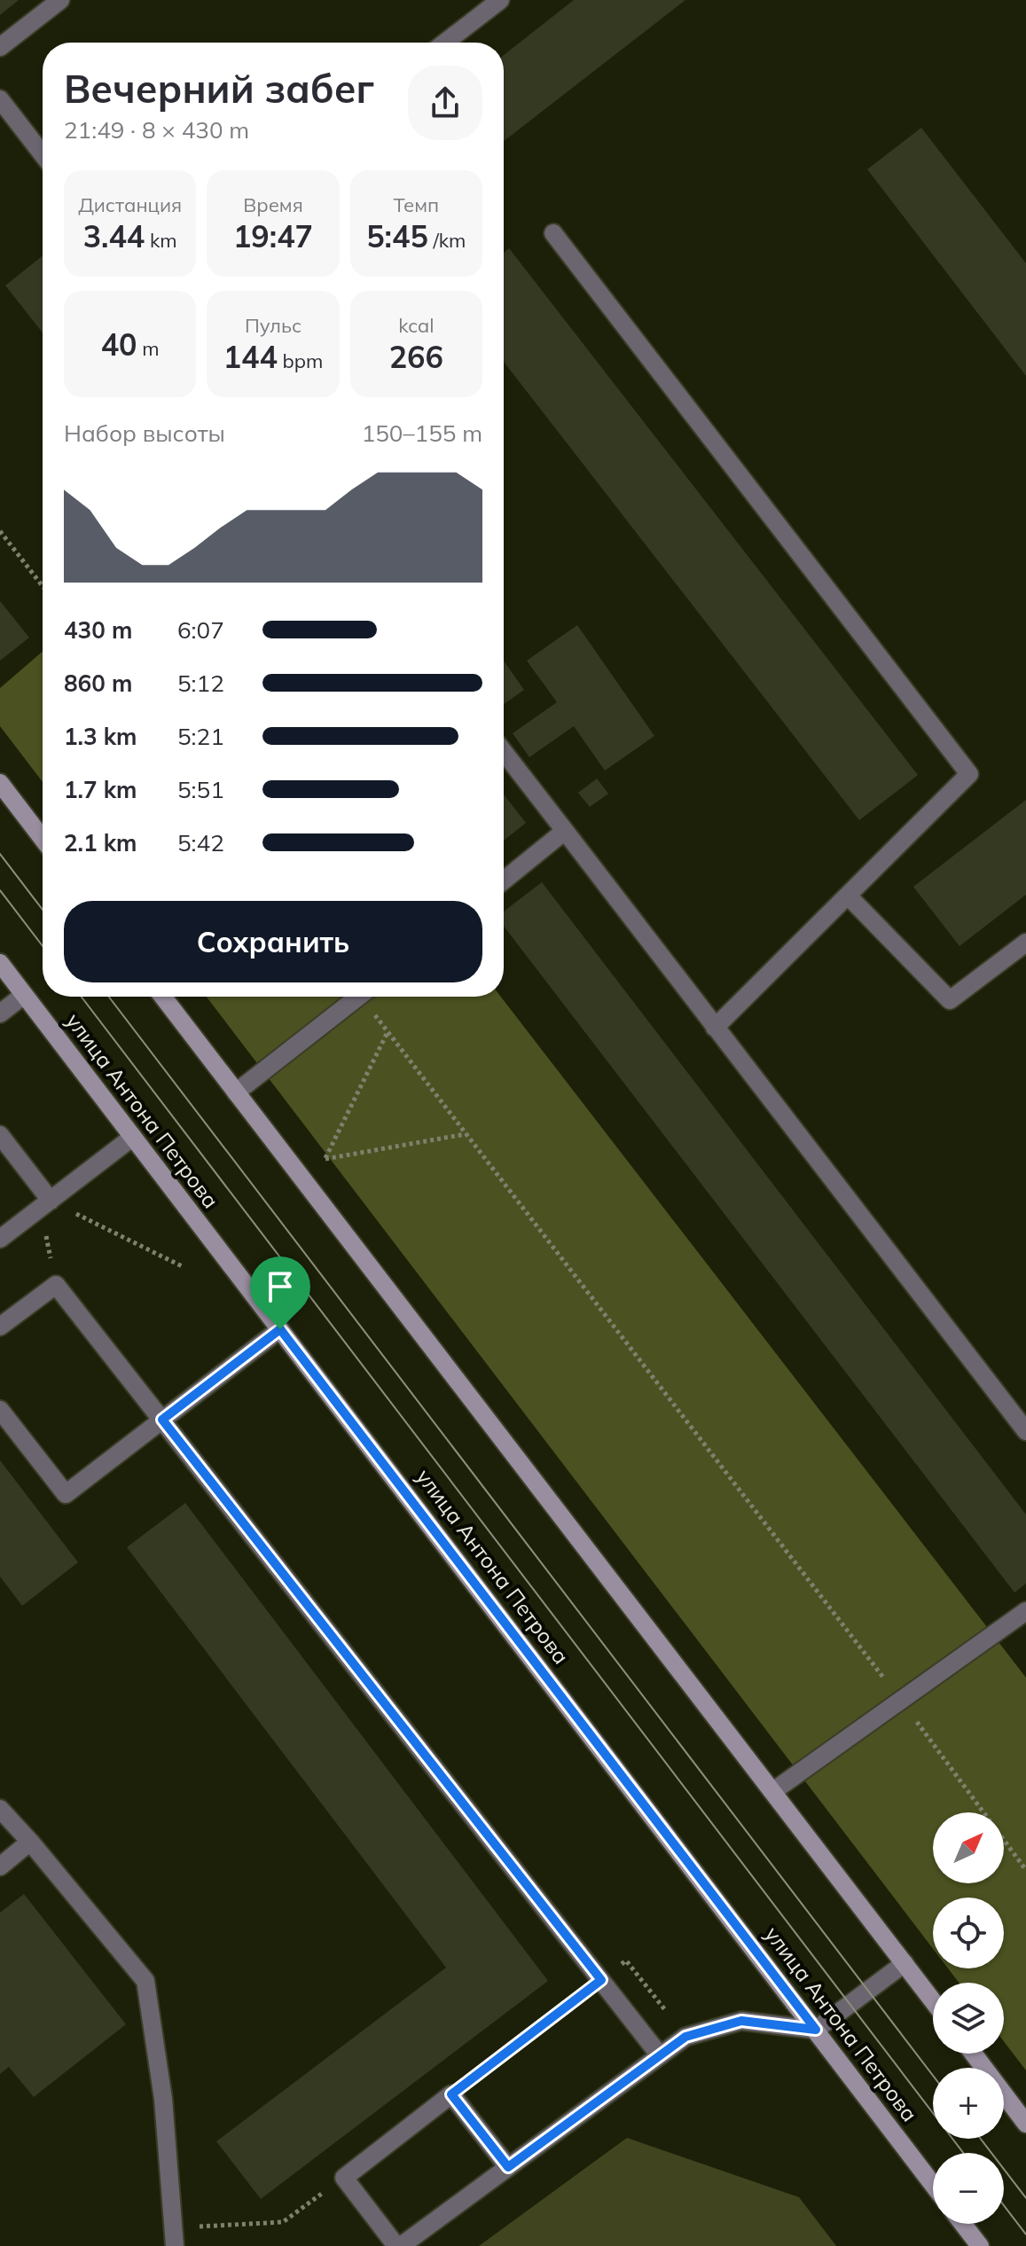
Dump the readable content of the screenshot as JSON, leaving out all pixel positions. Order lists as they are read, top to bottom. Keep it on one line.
{"streets":{"main road":["улица Антона Петрова"]},"north":"top right","page":{"heading":["Вечерний забег","21:49 · 8 × 430 m"],"stats":[["Дистанция","3.44 km"],["Время","19:47"],["Темп","5:45 /km"],["40 m"],["Пульс","144 bpm"],["kcal","266"]],"chart":["Набор высоты","150–155 m"],"list":[{"name":"430 m","note":"6:07"},{"name":"860 m","note":"5:12"},{"name":"1.3 km","note":"5:21"},{"name":"1.7 km","note":"5:51"},{"name":"2.1 km","note":"5:42"}],"buttons":"Сохранить","map_buttons":["+","−"]}}
